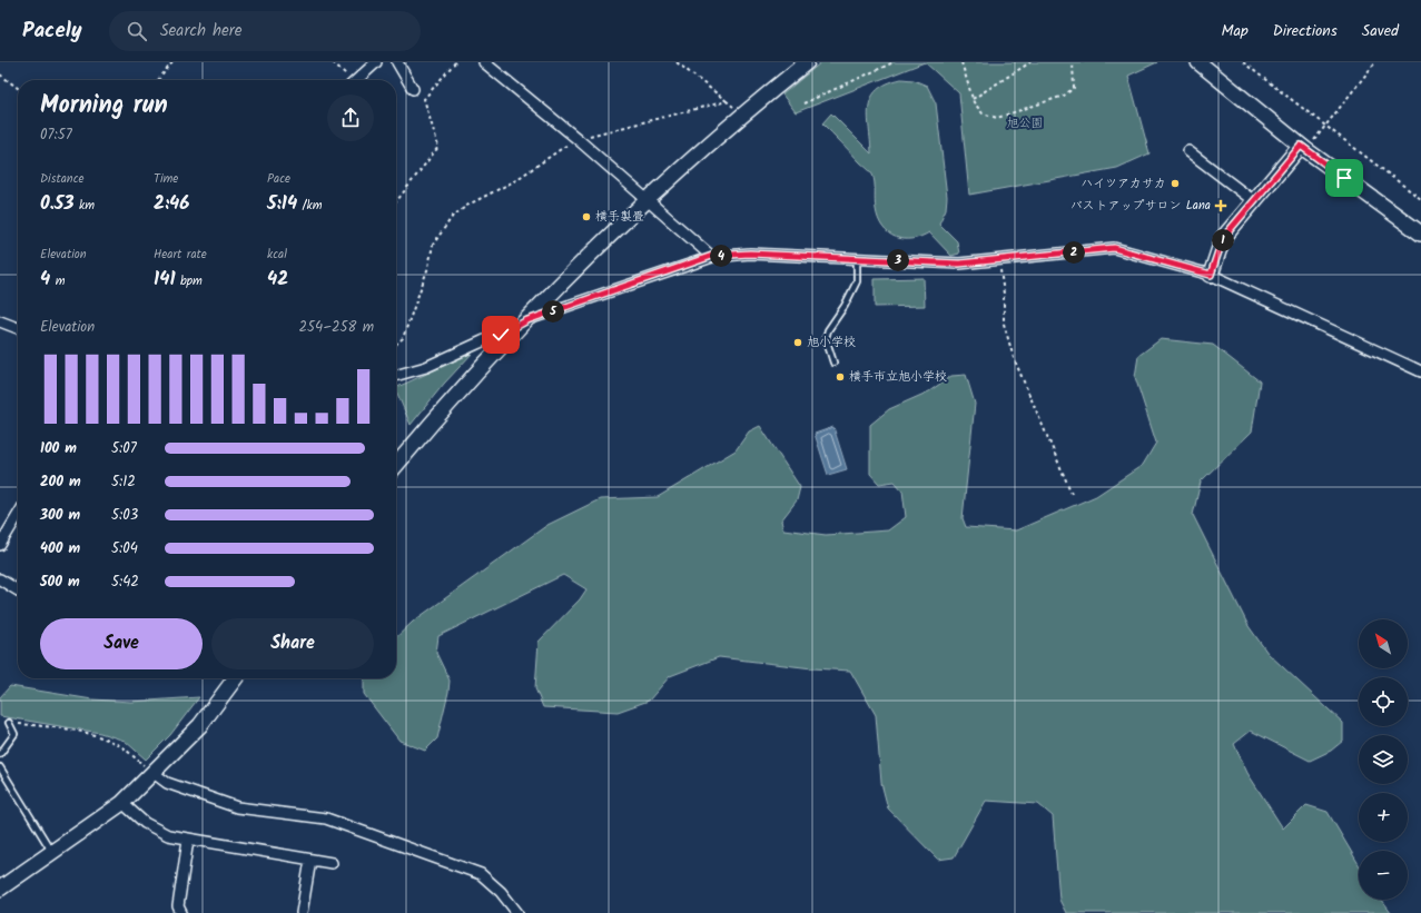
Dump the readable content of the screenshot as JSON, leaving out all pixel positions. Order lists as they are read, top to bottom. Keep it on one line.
{"parks":["旭公園"],"places":{"other":["ハイツアカサカ","横手製畳","旭小学校","横手市立旭小学校"],"health":["バストアップサロン Lana"]},"north":"top left","page":{"header":"Pacely","search":"Search here","nav":["Map","Directions","Saved"],"heading":["Morning run","07:57"],"stats":[["Distance","0.53 km"],["Time","2:46"],["Pace","5:14 /km"],["Elevation","4 m"],["Heart rate","141 bpm"],["kcal","42"]],"pins":["1","2","4","3","5"],"chart":["Elevation","254–258 m"],"list":[{"name":"100 m","note":"5:07"},{"name":"200 m","note":"5:12"},{"name":"300 m","note":"5:03"},{"name":"400 m","note":"5:04"},{"name":"500 m","note":"5:42"}],"buttons":["Save","Share"],"map_buttons":["+","−"]}}
